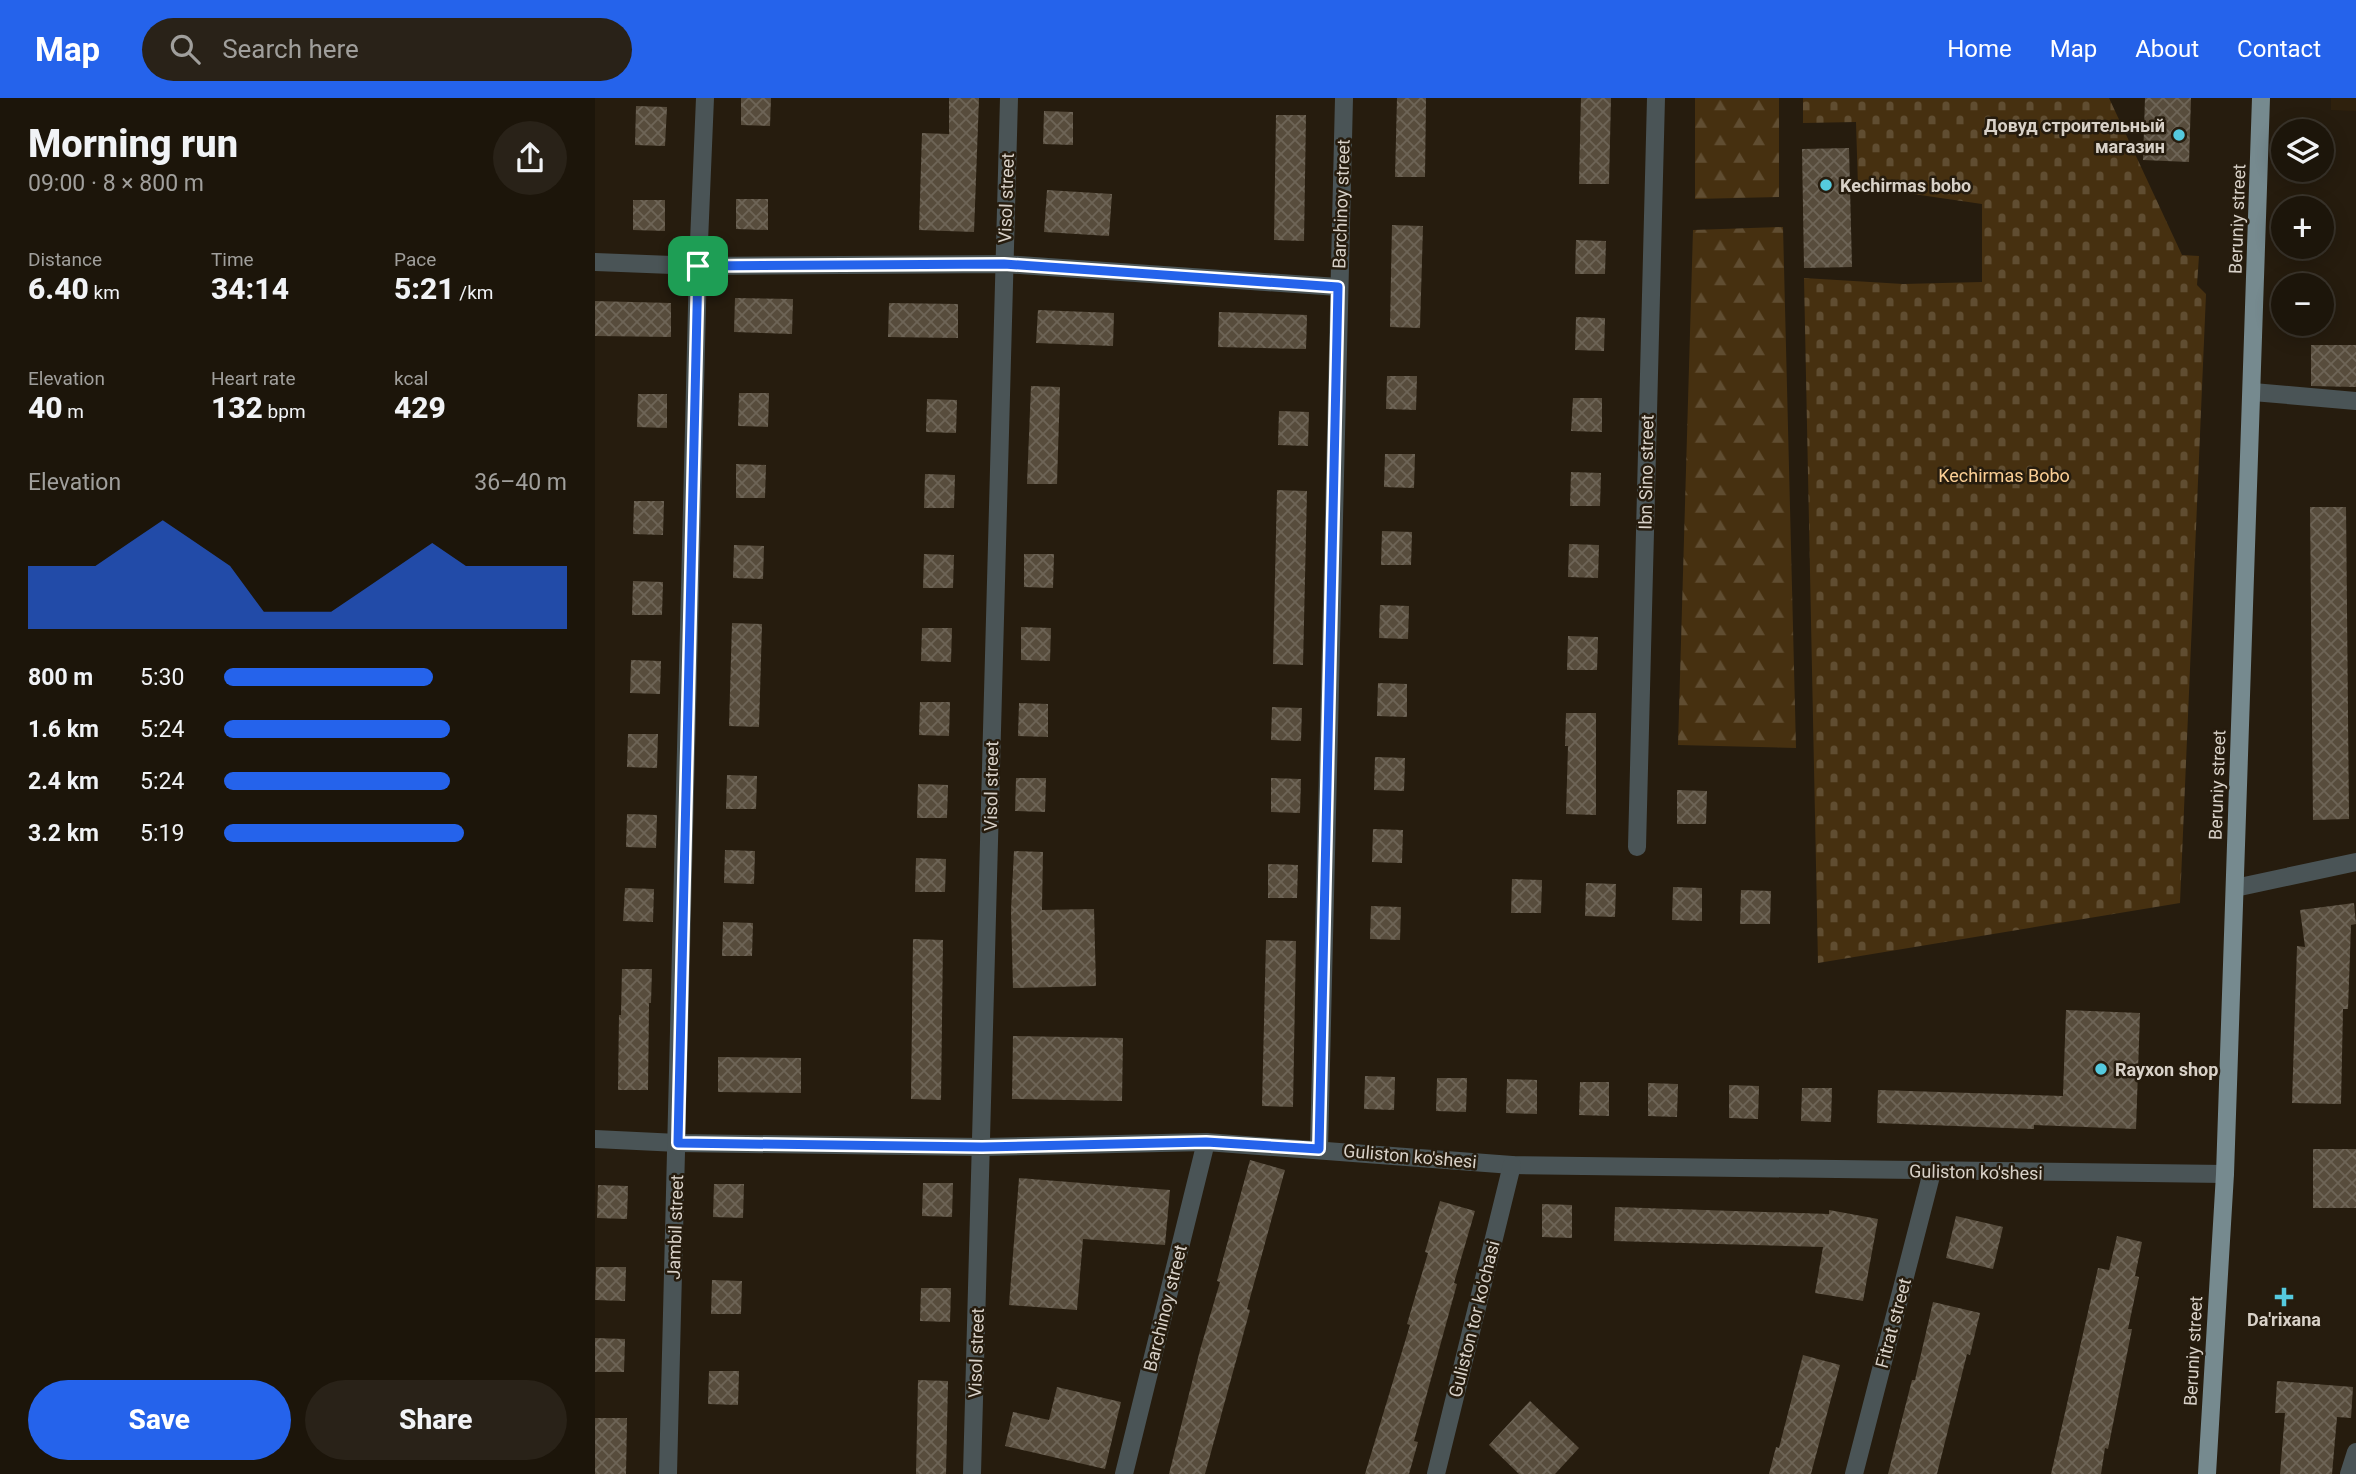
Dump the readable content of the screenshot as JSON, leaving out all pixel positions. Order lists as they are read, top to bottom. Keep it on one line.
{"streets":{"main road":["Beruniy street"],"street":["Visol street","Barchinoy street","Ibn Sino street","Guliston ko'shesi","Jambil street","Guliston tor ko'chasi","Fitrat street"]},"crossings":[["Visol street","Guliston ko'shesi"],["Barchinoy street","Guliston ko'shesi"],["Beruniy street","Guliston ko'shesi"],["Guliston ko'shesi","Jambil street"],["Guliston ko'shesi","Guliston tor ko'chasi"],["Guliston ko'shesi","Fitrat street"]],"parks":["Kechirmas Bobo"],"places":{"other":["Довуд строительный магазин","Kechirmas bobo","Rayxon shop"],"health":["Da'rixana"]},"page":{"header":"Map","search":"Search here","nav":["Home","Map","About","Contact"],"heading":["Morning run","09:00 · 8 × 800 m"],"map_buttons":["+","−"],"stats":[["Distance","6.40 km"],["Time","34:14"],["Pace","5:21 /km"],["Elevation","40 m"],["Heart rate","132 bpm"],["kcal","429"]],"chart":["Elevation","36–40 m"],"list":[{"name":"800 m","note":"5:30"},{"name":"1.6 km","note":"5:24"},{"name":"2.4 km","note":"5:24"},{"name":"3.2 km","note":"5:19"}],"buttons":["Save","Share"]}}
